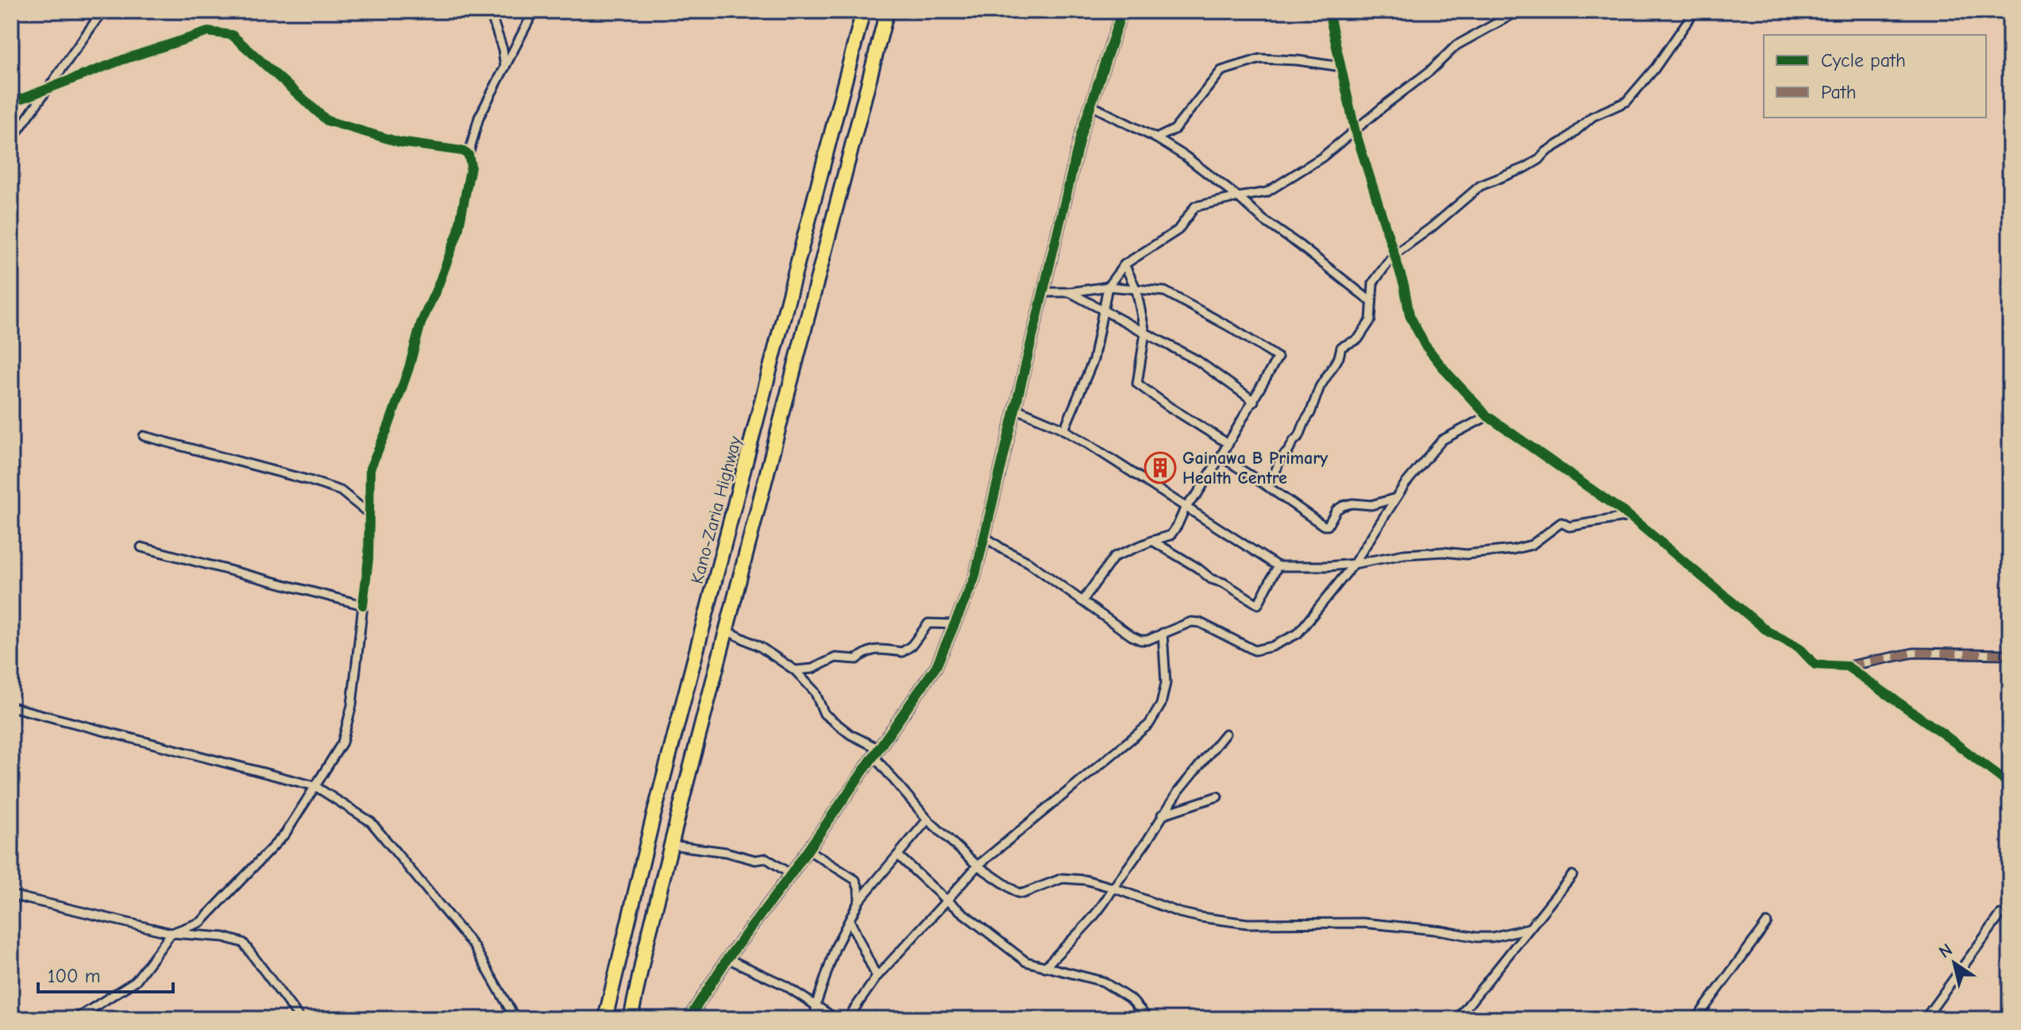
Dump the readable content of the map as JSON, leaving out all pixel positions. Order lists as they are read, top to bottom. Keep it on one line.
{"streets":{"highway":["Kano-Zaria Highway"]},"places":{"building":["Gainawa B Primary Health Centre"]},"legend":["Cycle path","Path"],"scale_bar":"100 m","north":"top left"}
